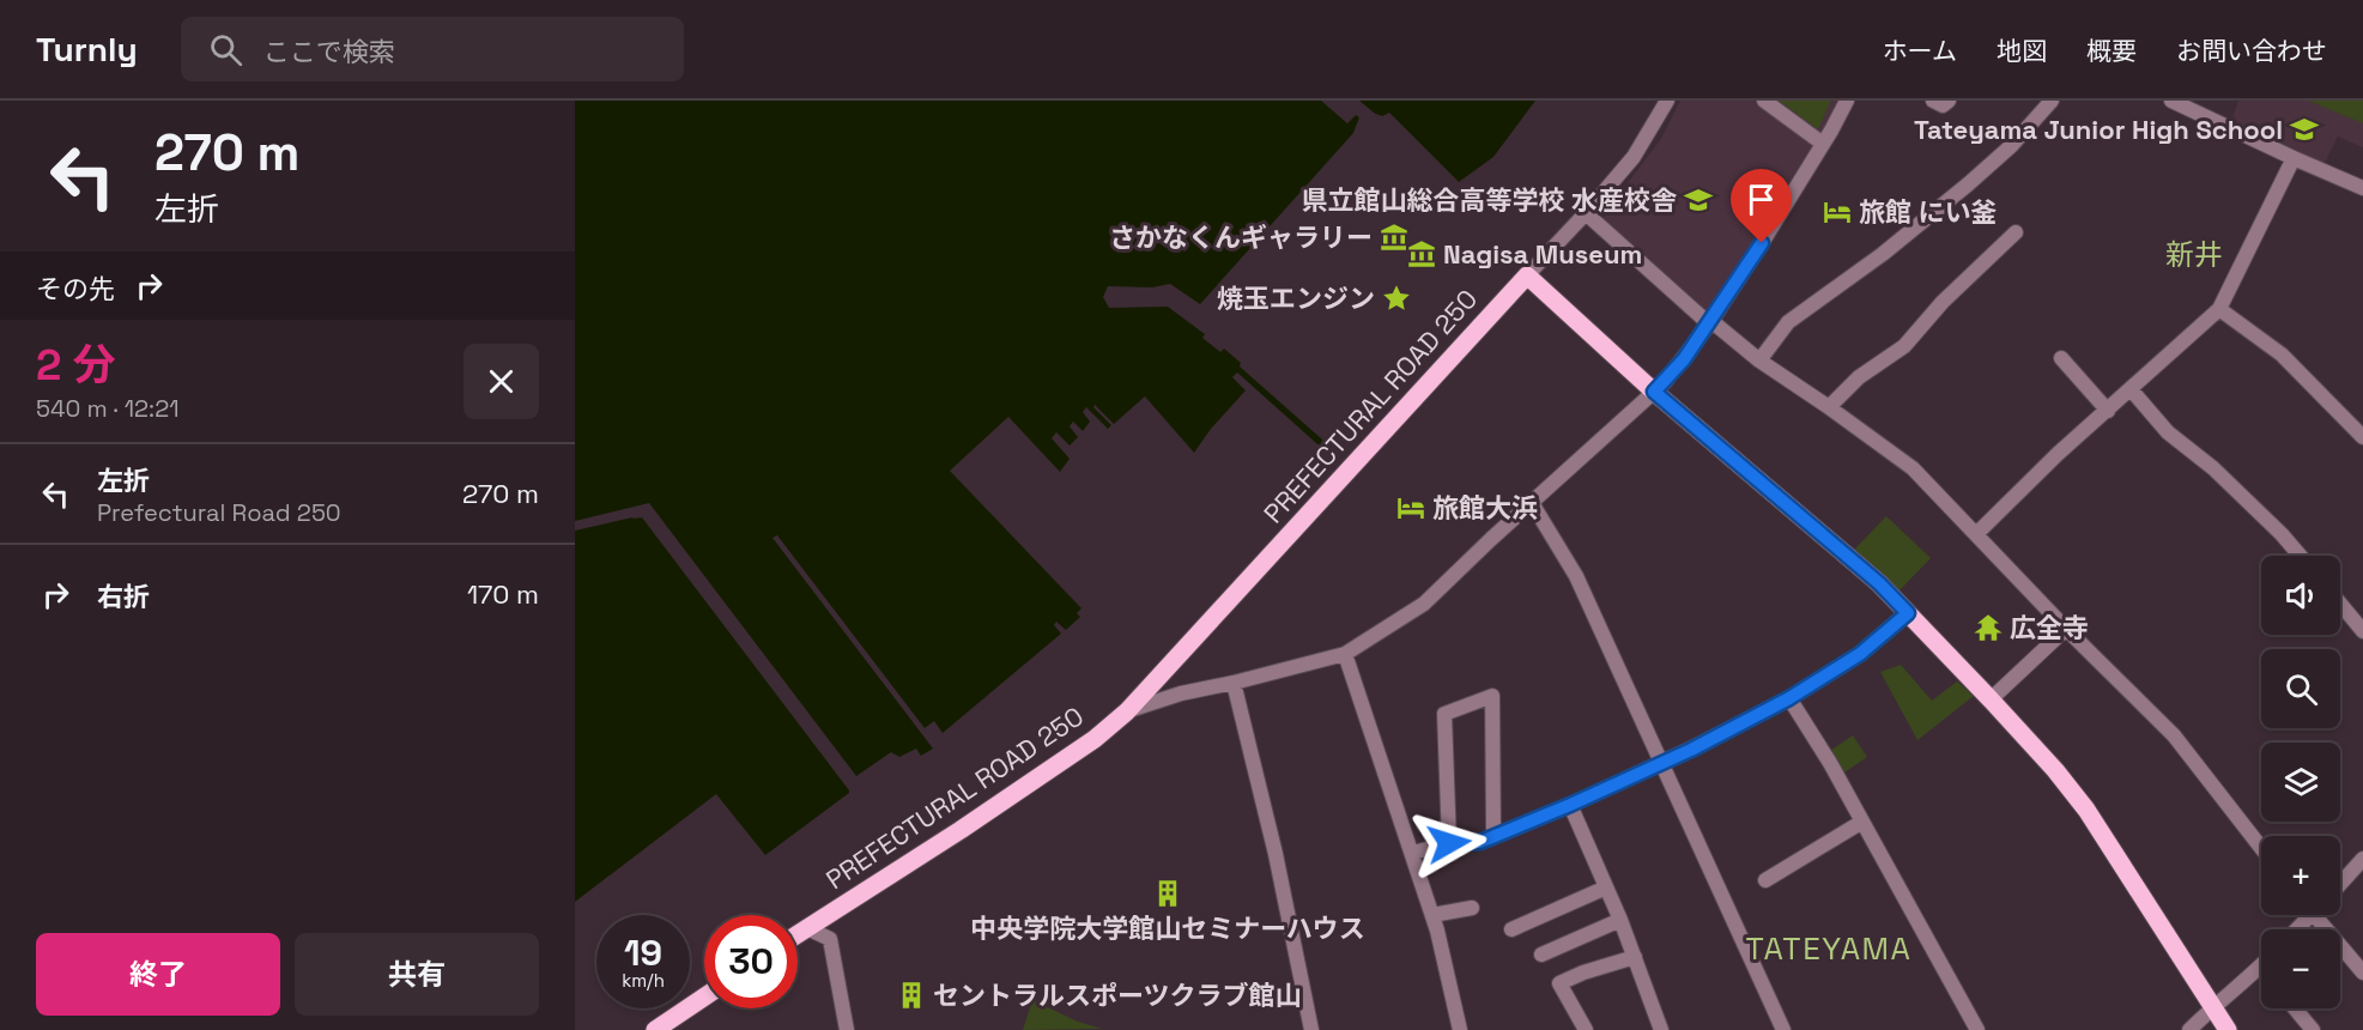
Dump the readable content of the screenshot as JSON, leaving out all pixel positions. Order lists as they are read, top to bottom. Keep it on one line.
{"streets":{"main road":["PREFECTURAL ROAD 250"]},"districts":["新井","TATEYAMA"],"places":{"school or university":["Tateyama Junior High School","県立館山総合高等学校 水産校舎"],"hotel":["旅館 にい釜","旅館大浜"],"museum":["さかなくんギャラリー","Nagisa Museum"],"place":["焼玉エンジン"],"temple":["広全寺"],"building":["中央学院大学館山セミナーハウス","セントラルスポーツクラブ館山"]},"page":{"header":"Turnly","search":"ここで検索","nav":["ホーム","地図","概要","お問い合わせ"],"turn":["270 m","左折"],"then":"その先","heading":["2 分","540 m · 12:21"],"list":[{"name":"左折","note":"Prefectural Road 250","value":"270 m"},{"name":"右折","value":"170 m"}],"map_buttons":["+","−"],"speed":"19 km/h","limit":"30","buttons":["終了","共有"]}}
